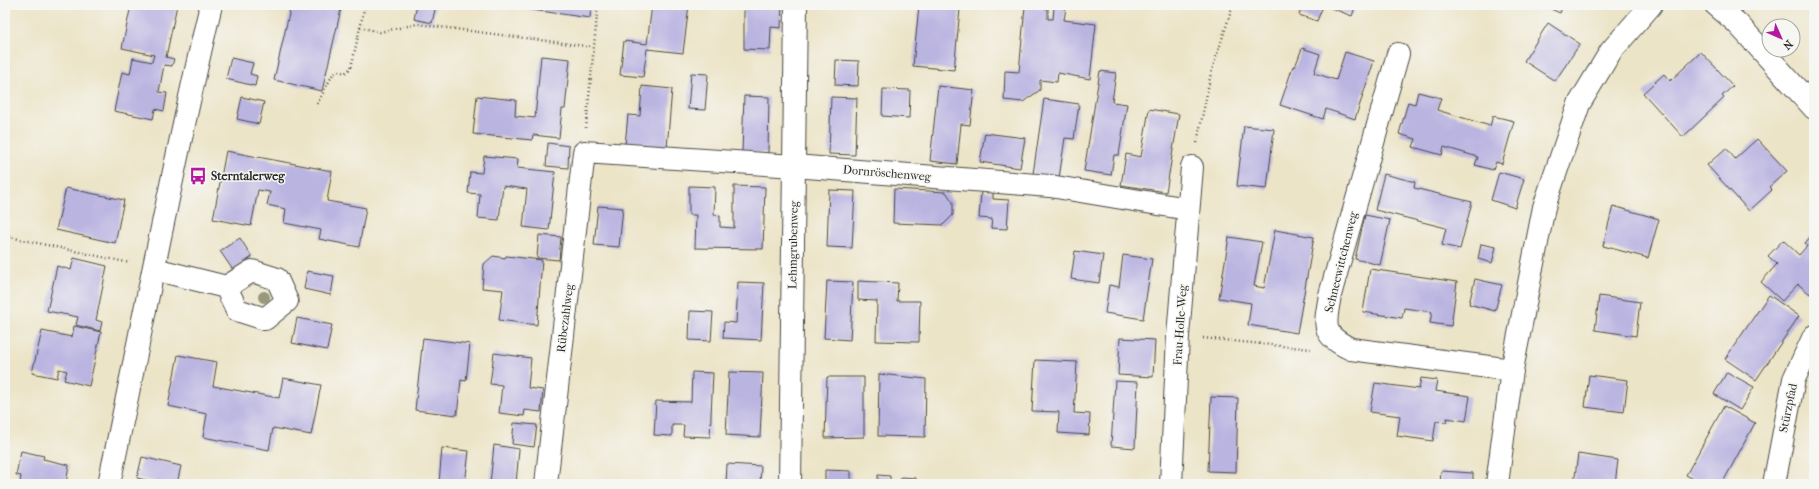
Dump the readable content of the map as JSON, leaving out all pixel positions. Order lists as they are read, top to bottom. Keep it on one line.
{"streets":{"street":["Dornröschenweg","Lehmgrubenweg","Schneewittchenweg","Rübezahlweg","Frau-Holle-Weg","Stürzpfad"]},"crossings":[["Dornröschenweg","Lehmgrubenweg"],["Dornröschenweg","Rübezahlweg"],["Dornröschenweg","Frau-Holle-Weg"]],"places":{"bus stop":["Sterntalerweg"]},"north":"bottom right"}
